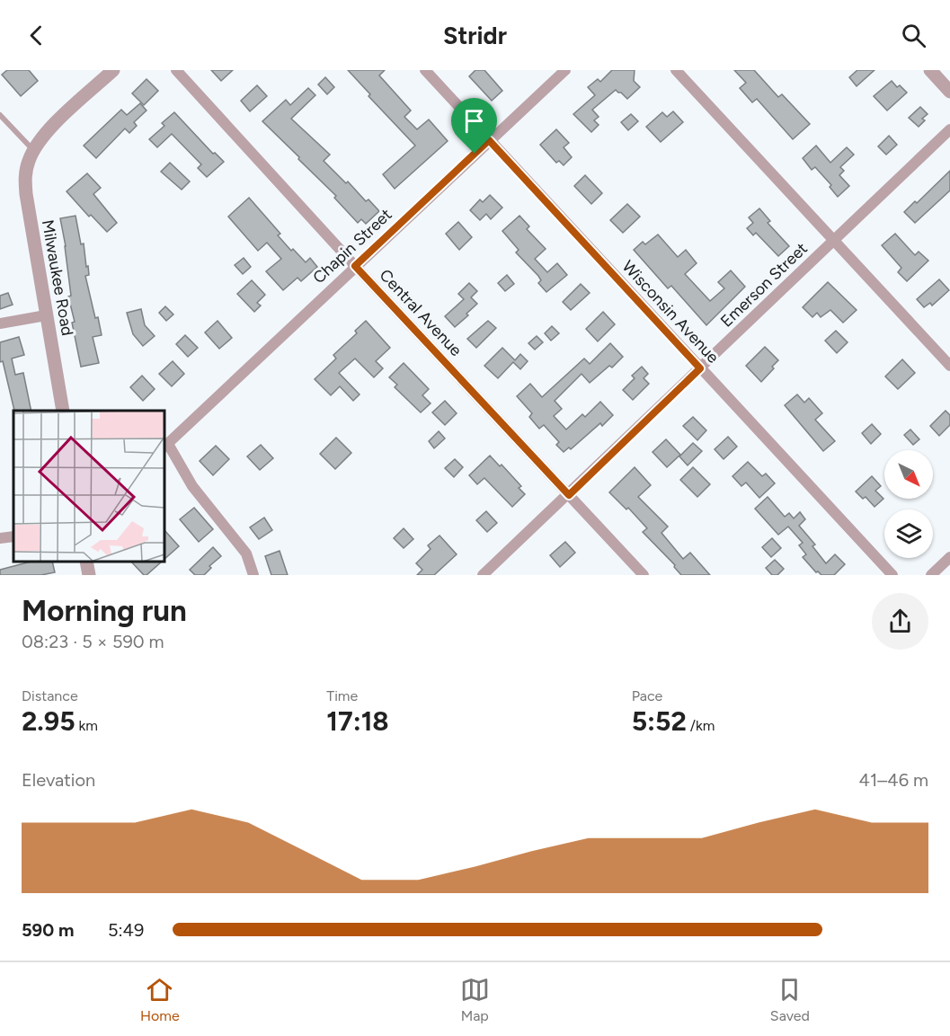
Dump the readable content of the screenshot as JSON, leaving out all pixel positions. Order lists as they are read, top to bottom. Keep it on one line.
{"streets":{"street":["Chapin Street","Milwaukee Road","Emerson Street","Wisconsin Avenue","Central Avenue"]},"crossings":[["Chapin Street","Wisconsin Avenue"],["Chapin Street","Central Avenue"],["Emerson Street","Wisconsin Avenue"],["Emerson Street","Central Avenue"]],"north":"bottom right","page":{"header":"Stridr","heading":["Morning run","08:23 · 5 × 590 m"],"stats":[["Distance","2.95 km"],["Time","17:18"],["Pace","5:52 /km"]],"chart":["Elevation","41–46 m"],"list":[{"name":"590 m","note":"5:49"}],"tabs":["Home","Map","Saved"]}}
